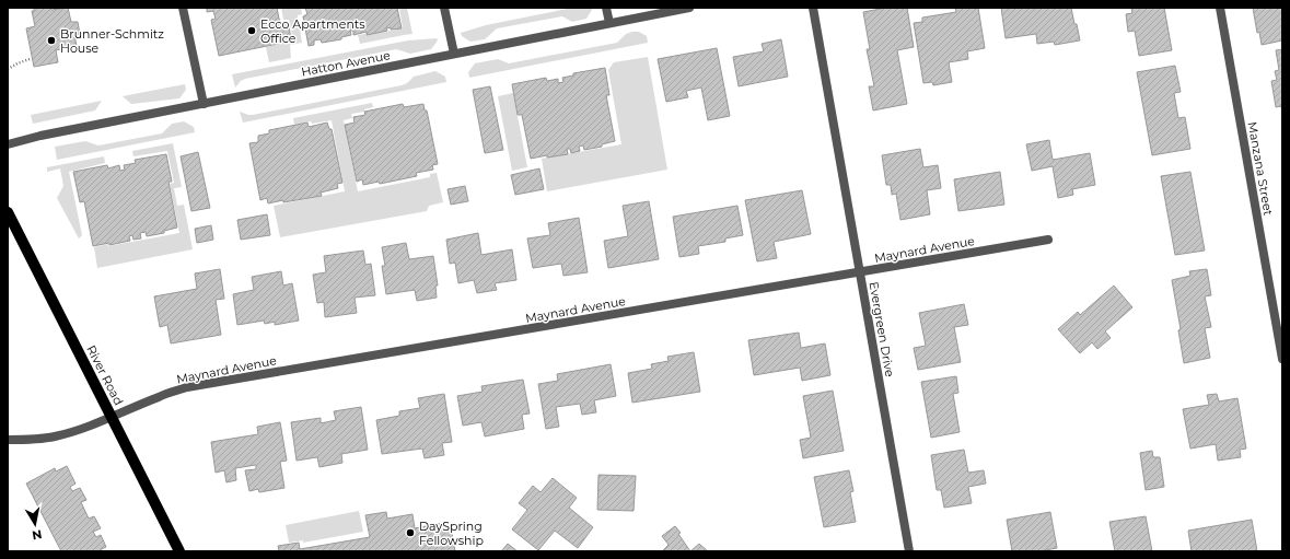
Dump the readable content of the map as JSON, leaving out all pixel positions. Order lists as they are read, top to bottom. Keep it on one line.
{"streets":{"main road":["River Road"],"street":["Hatton Avenue","Manzana Street","Maynard Avenue","Evergreen Drive"]},"crossings":[["Maynard Avenue","Evergreen Drive"],["Maynard Avenue","River Road"]],"places":["Ecco Apartments Office","Brunner-Schmitz House","DaySpring Fellowship"],"north":"bottom"}
